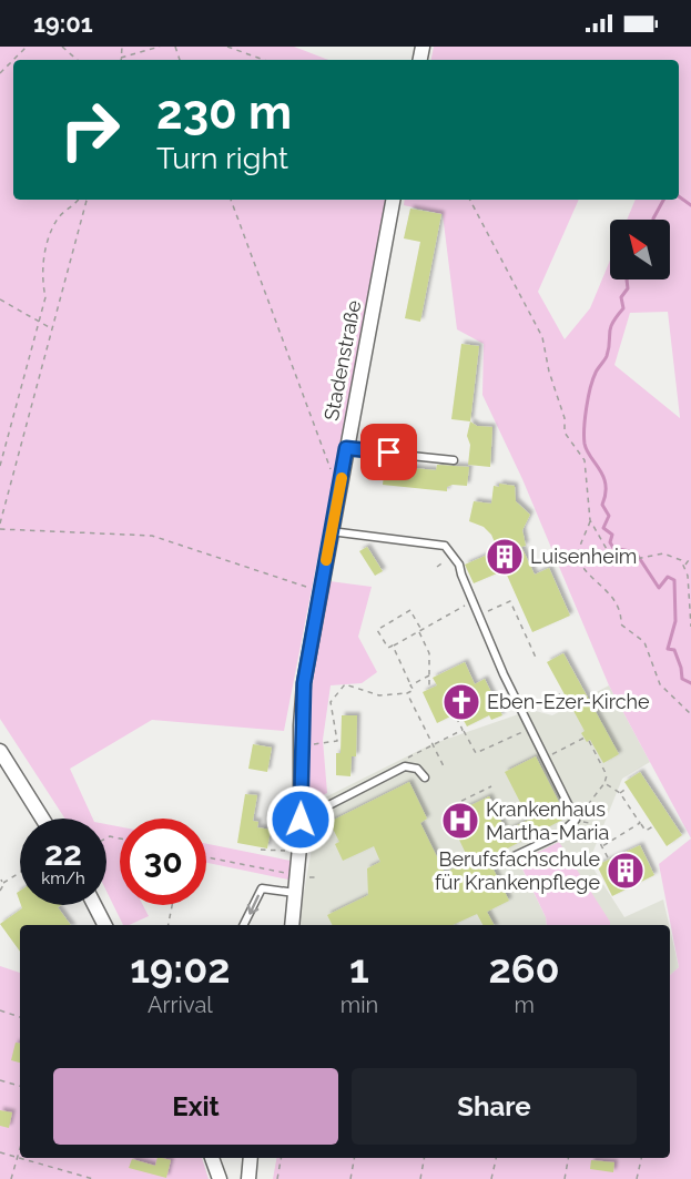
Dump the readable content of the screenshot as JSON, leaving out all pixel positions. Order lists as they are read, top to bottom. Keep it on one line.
{"streets":{"street":["Stadenstraße"]},"places":{"building":["Luisenheim","Berufsfachschule für Krankenpflege"],"church":["Eben-Ezer-Kirche"],"hospital":["Krankenhaus Martha-Maria"]},"north":"top left","page":{"status":"19:01","turn":["230 m","Turn right"],"speed":"22 km/h","limit":"30","eta":["19:02","Arrival","1","min","260","m"],"buttons":["Exit","Share"]}}
